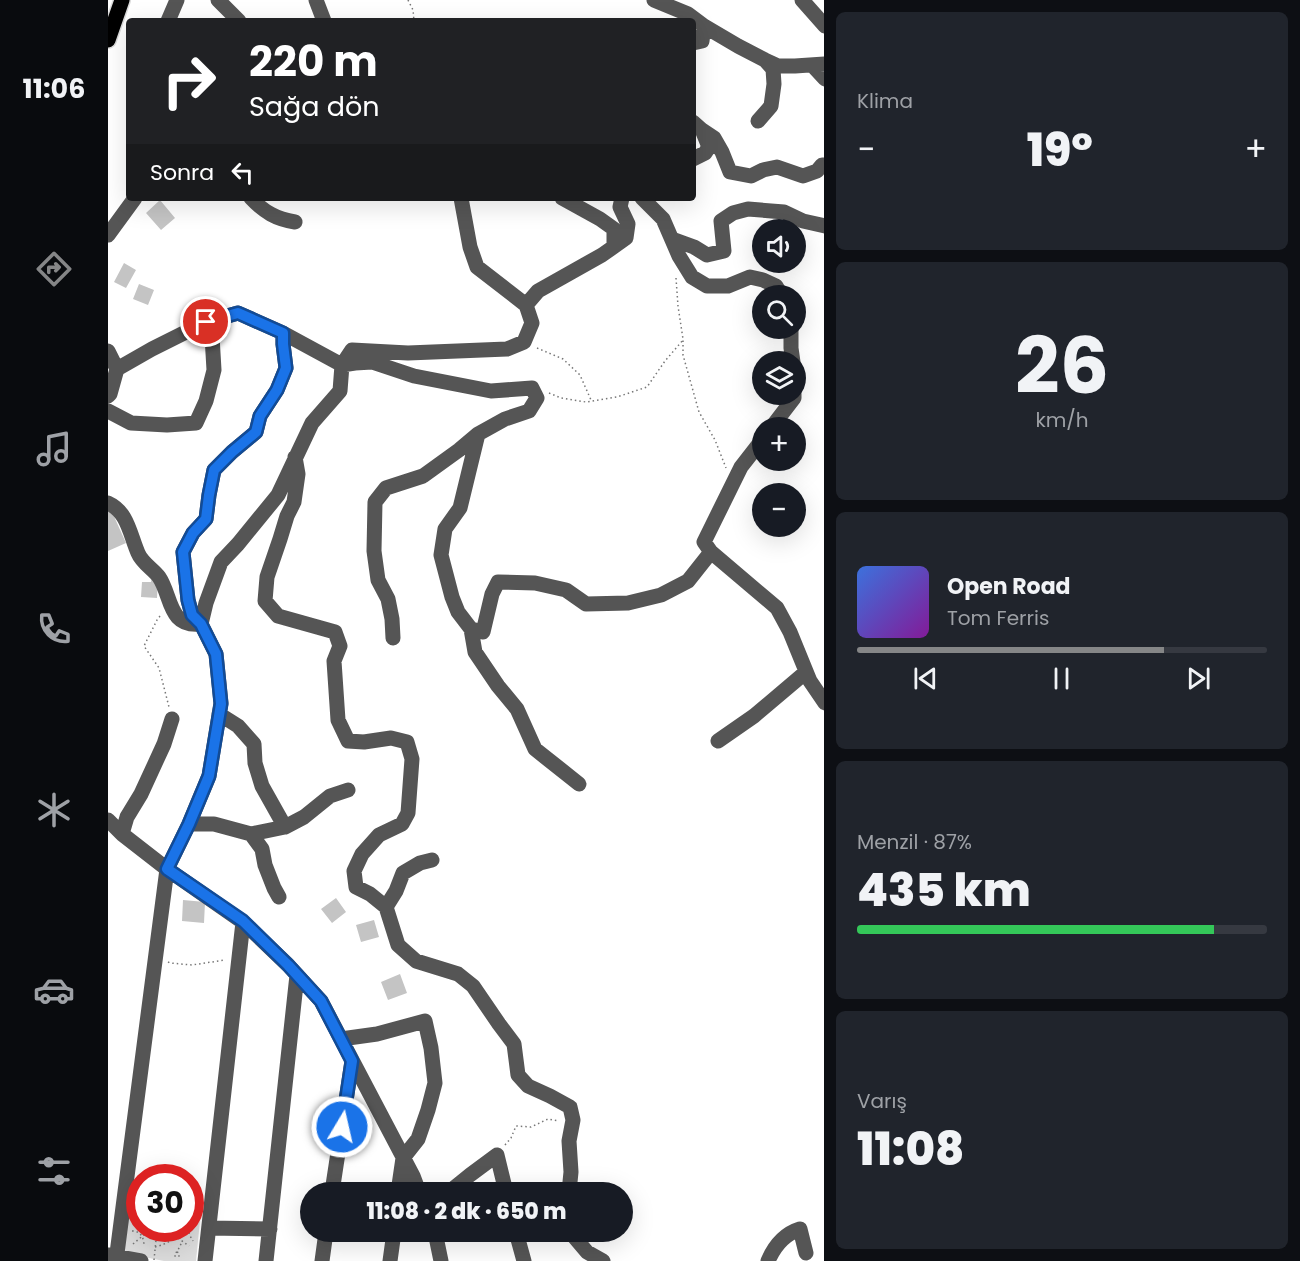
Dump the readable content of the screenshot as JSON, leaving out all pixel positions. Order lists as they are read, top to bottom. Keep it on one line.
{"page":{"tabs":"11:06","tile":["Klima",["26","km/h"],["Menzil · 87%","435 km"],["Varış","11:08"]],"turn":["220 m","Sağa dön"],"heat":["−","19°","+"],"then":"Sonra","map_buttons":["+","−"],"song":["Open Road","Tom Ferris"],"limit":"30","trip":"11:08 · 2 dk · 650 m"}}
